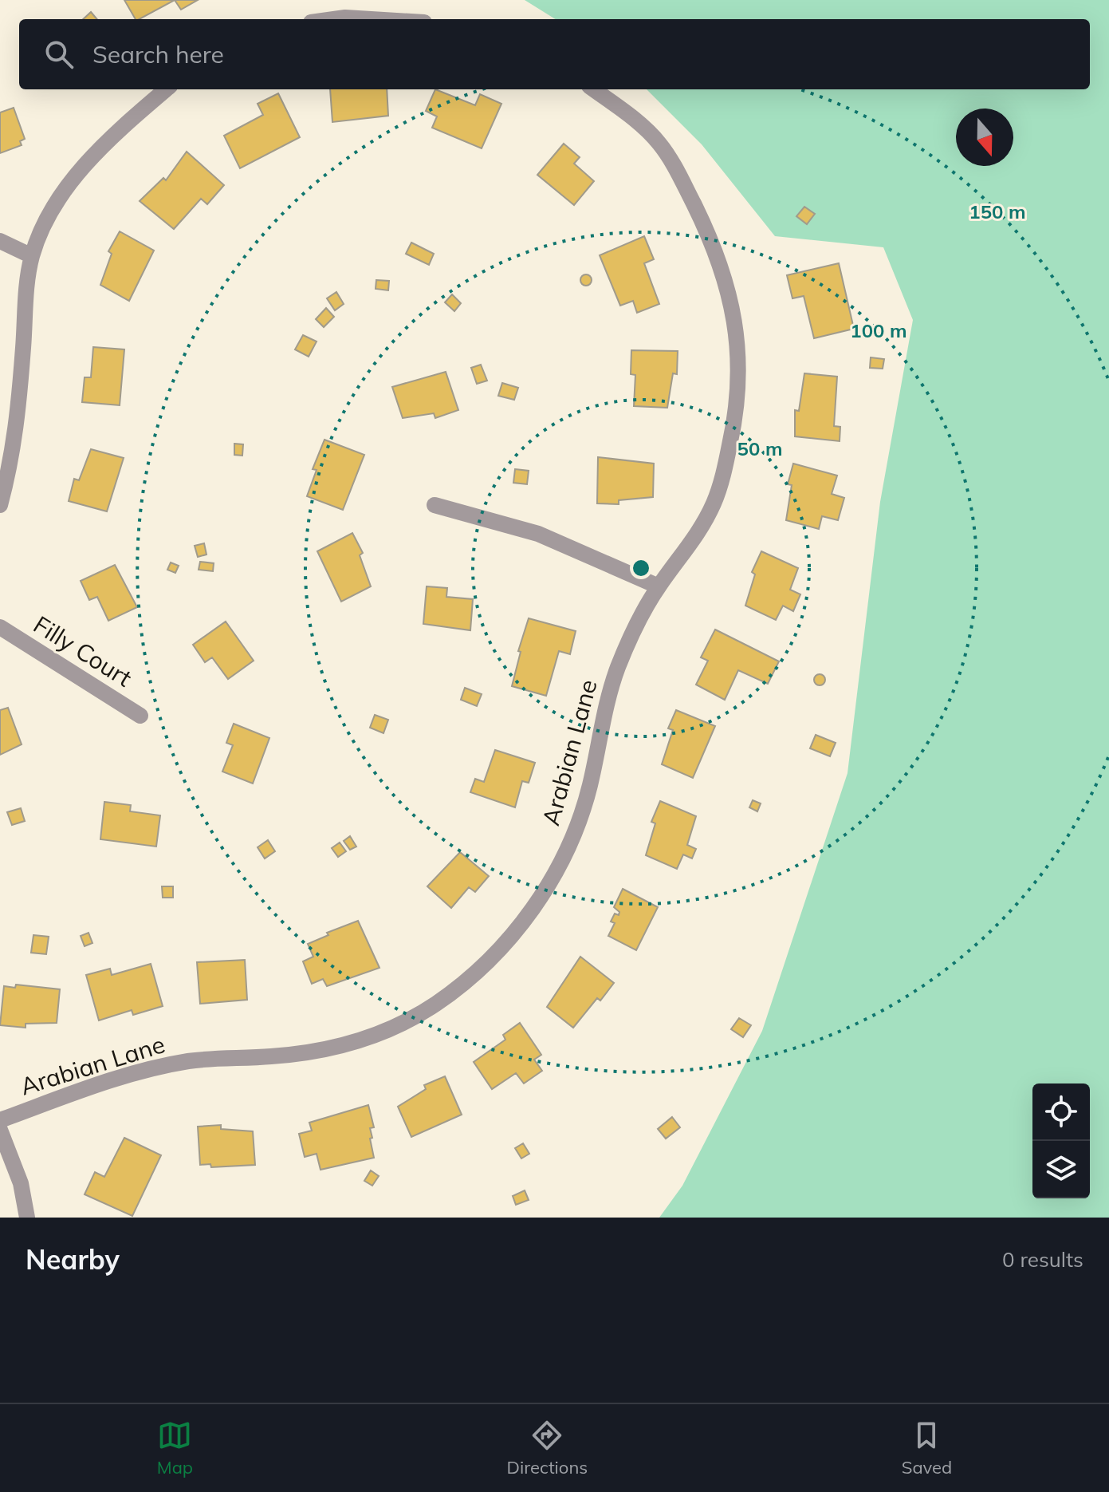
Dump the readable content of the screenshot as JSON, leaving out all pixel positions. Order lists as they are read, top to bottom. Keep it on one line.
{"streets":{"street":["Filly Court","Arabian Lane"]},"north":"bottom","page":{"search":"Search here","heading":["Nearby","0 results"],"nav":["Map","Directions","Saved"]},"rings":["150 m","100 m","50 m"]}
